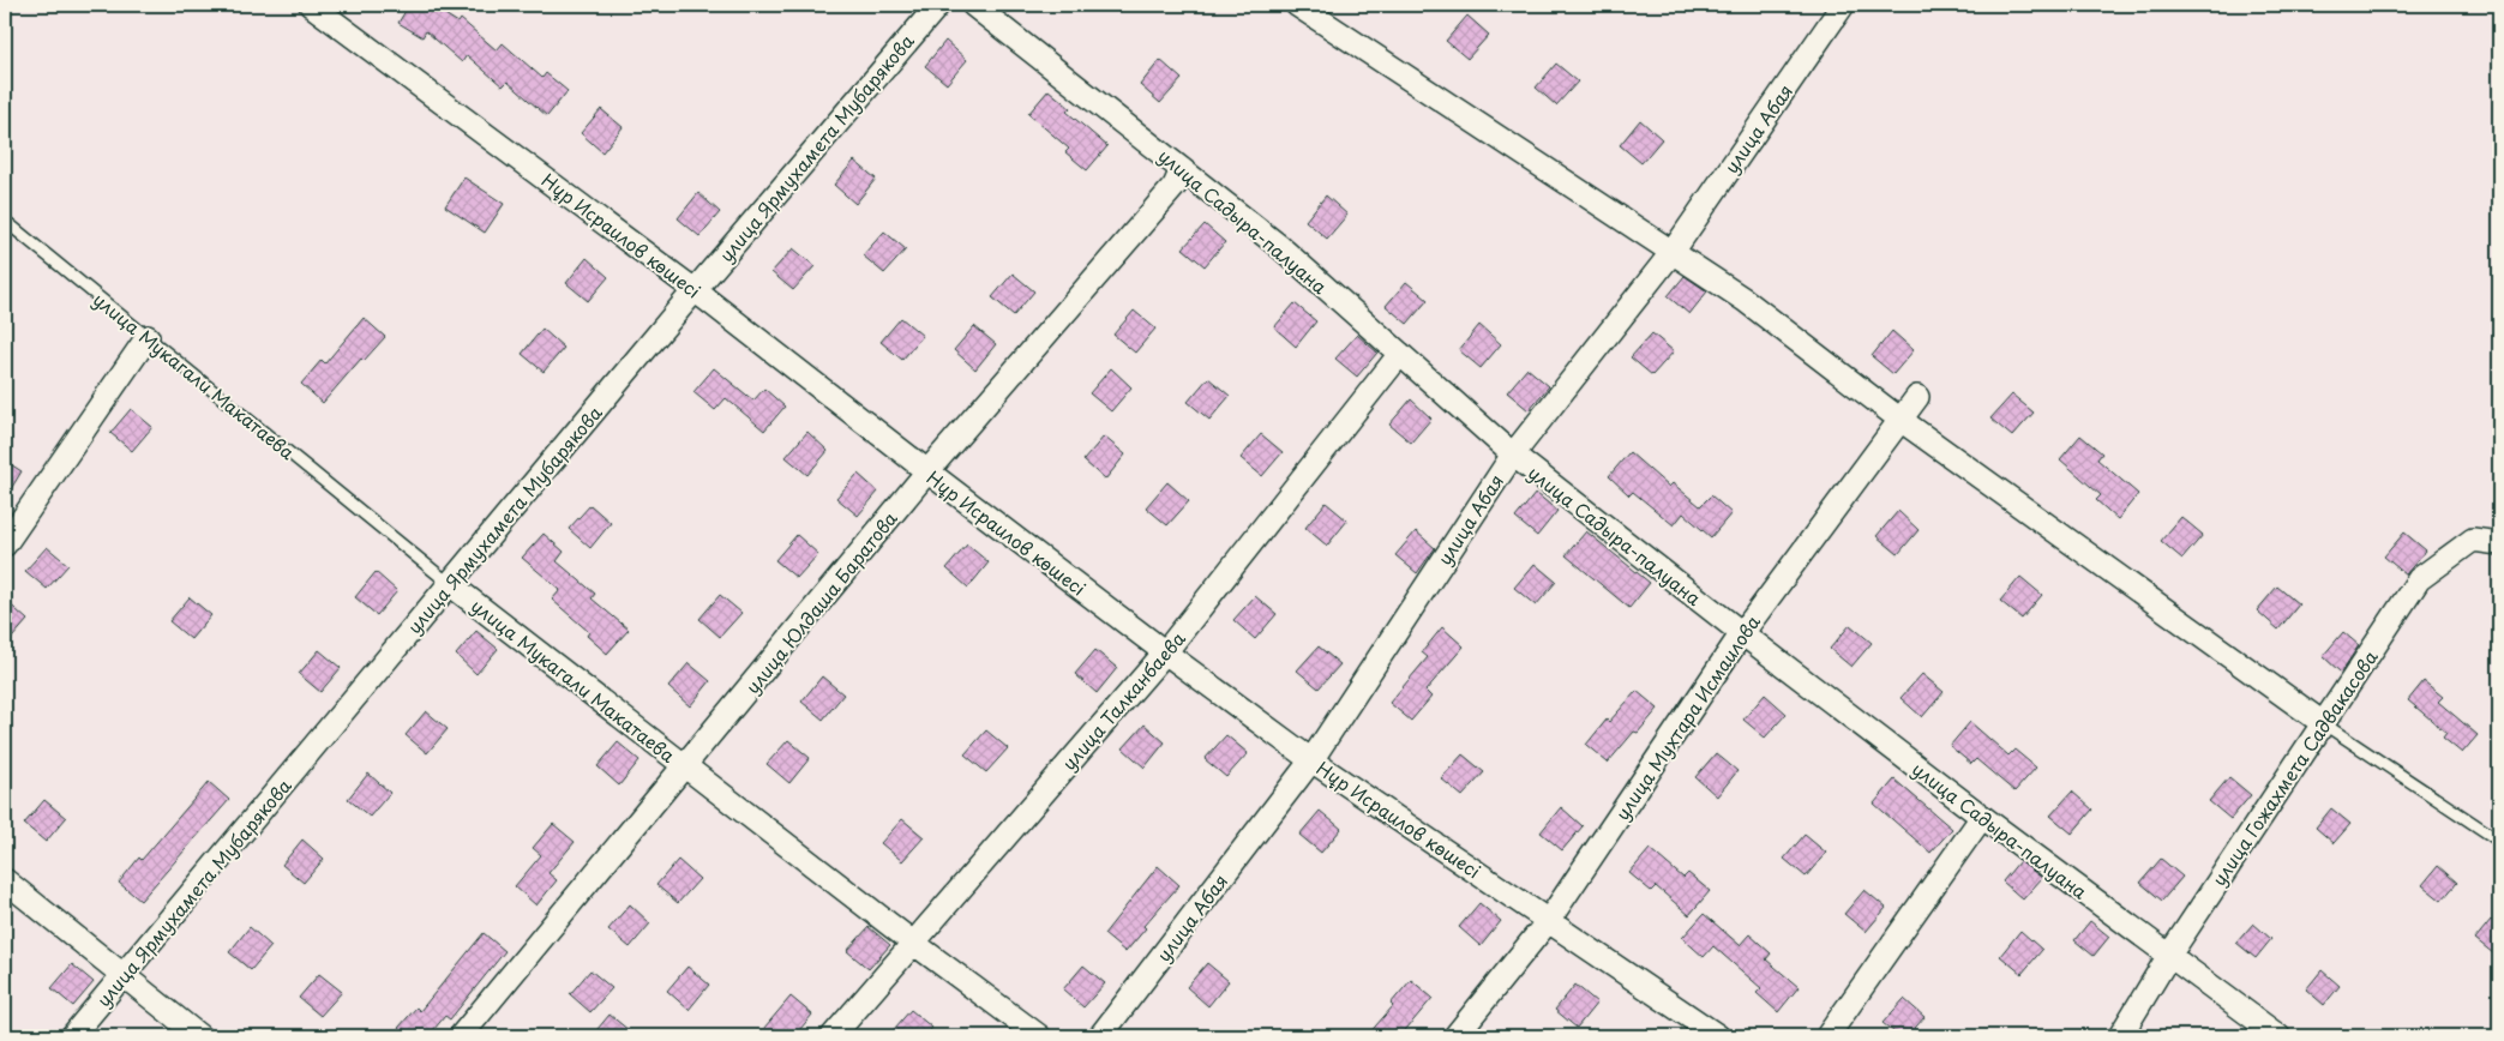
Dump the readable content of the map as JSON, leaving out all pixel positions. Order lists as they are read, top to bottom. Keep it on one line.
{"streets":{"street":["улица Абая","улица Ярмухамета Мубарякова","улица Садыра-палуана","Нұр Исраилов көшесі","улица Мукагали Макатаева","улица Юлдаша Баратова","улица Талканбаева","улица Мухтара Исмаилова","улица Гожахмета Садвакасова"]},"crossings":[["улица Абая","улица Садыра-палуана"],["улица Абая","Нұр Исраилов көшесі"],["улица Ярмухамета Мубарякова","Нұр Исраилов көшесі"],["улица Ярмухамета Мубарякова","улица Мукагали Макатаева"],["улица Садыра-палуана","улица Юлдаша Баратова"],["улица Садыра-палуана","улица Талканбаева"],["улица Садыра-палуана","улица Мухтара Исмаилова"],["улица Садыра-палуана","улица Гожахмета Садвакасова"],["Нұр Исраилов көшесі","улица Юлдаша Баратова"],["Нұр Исраилов көшесі","улица Талканбаева"],["Нұр Исраилов көшесі","улица Мухтара Исмаилова"],["улица Мукагали Макатаева","улица Юлдаша Баратова"],["улица Мукагали Макатаева","улица Талканбаева"]]}
